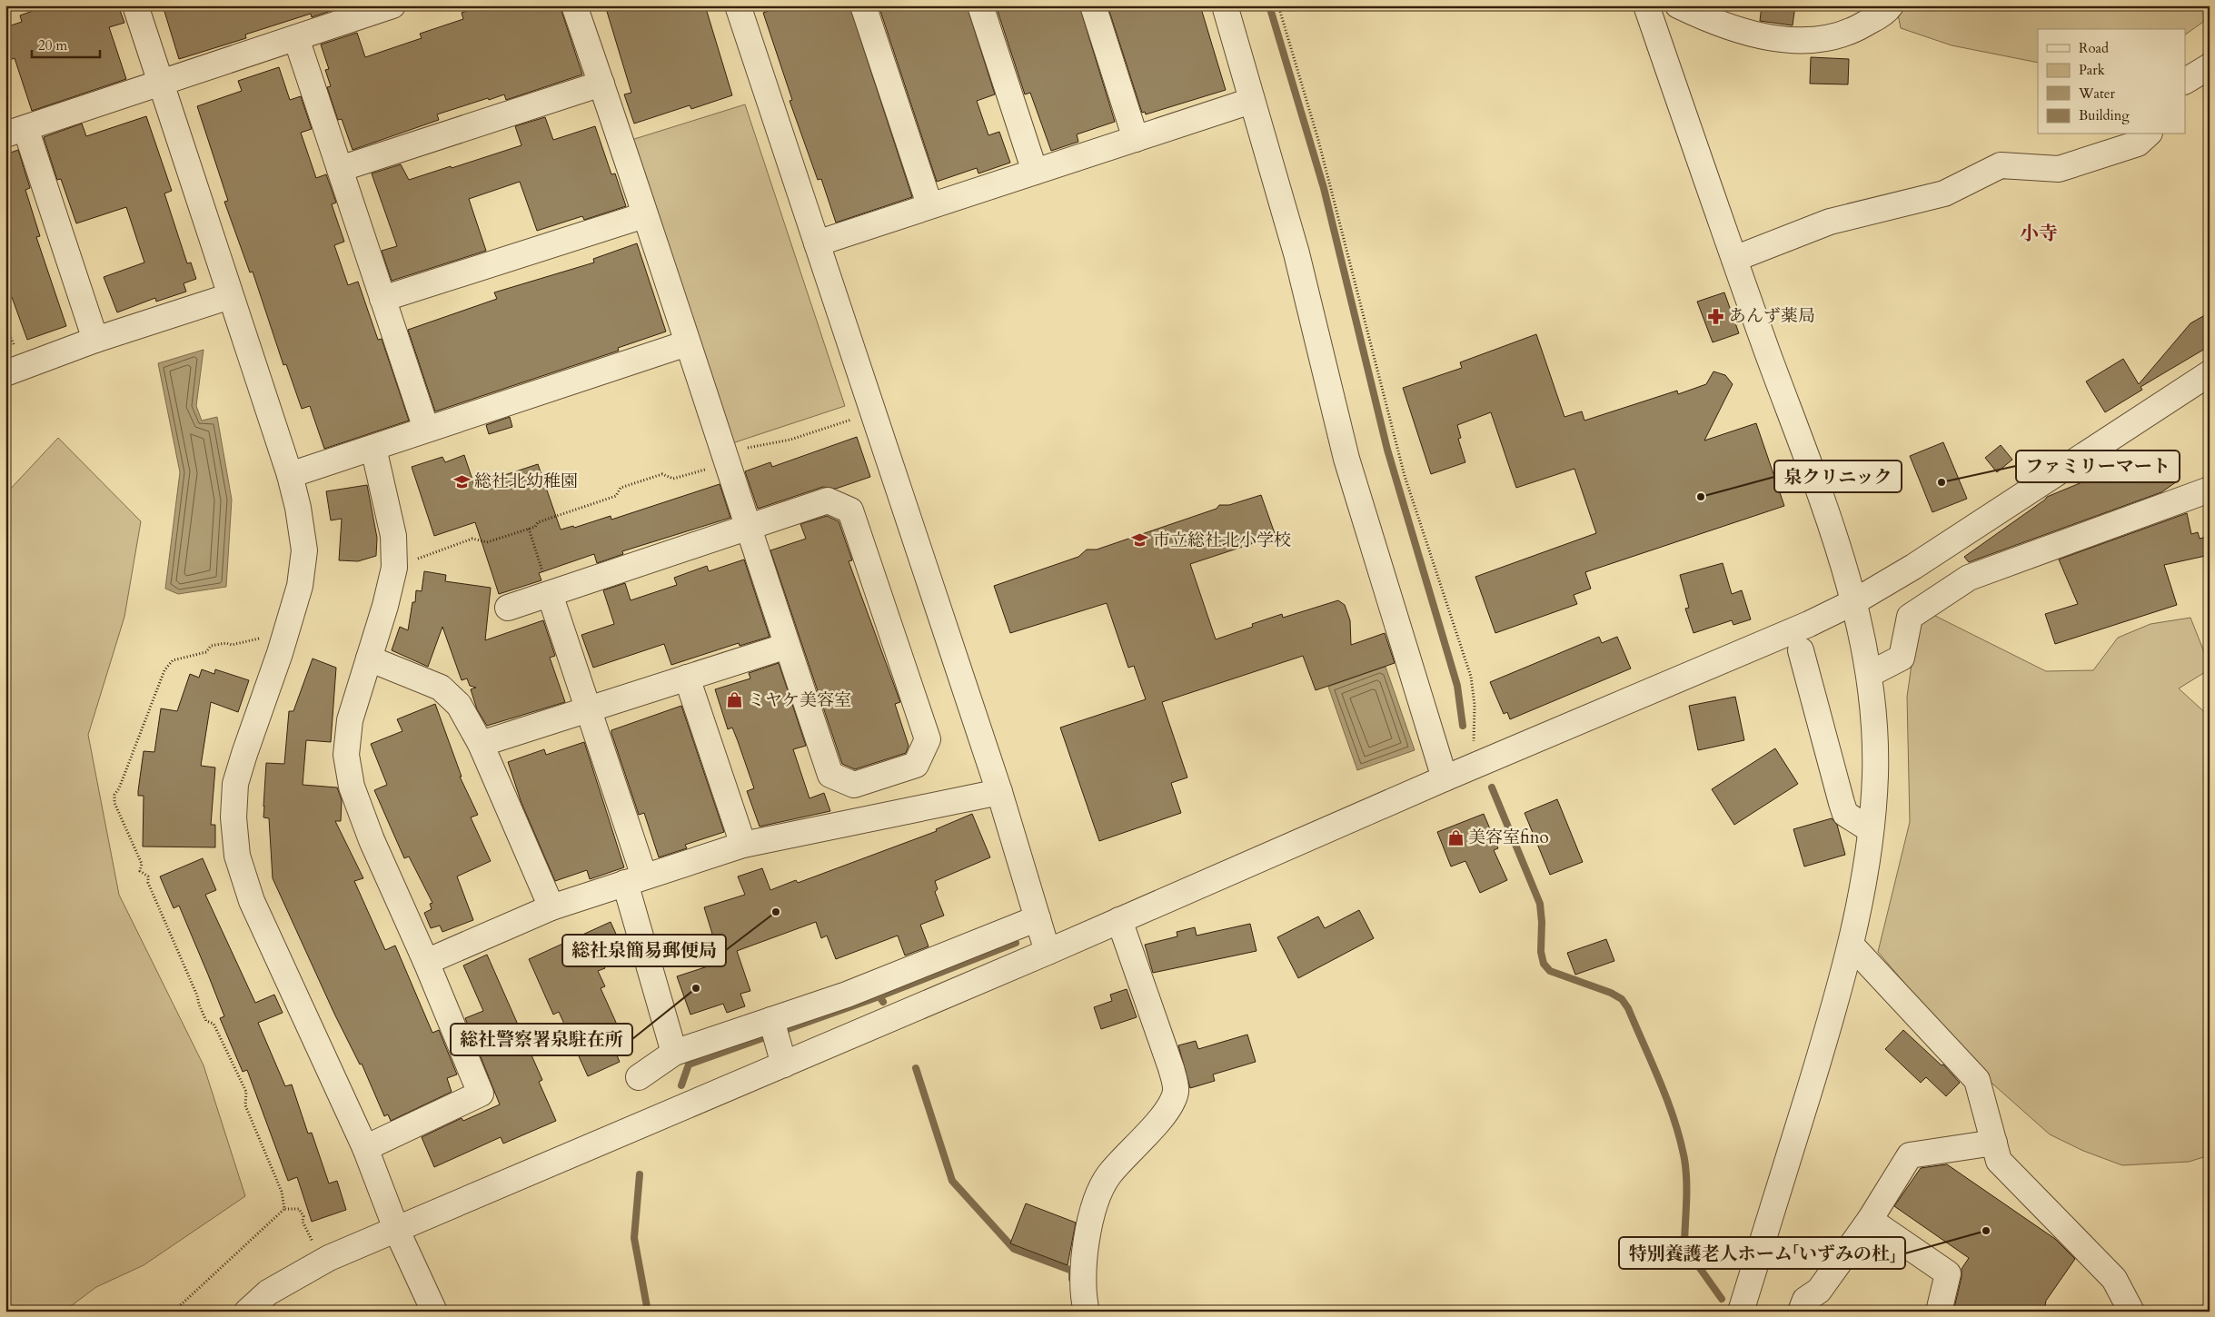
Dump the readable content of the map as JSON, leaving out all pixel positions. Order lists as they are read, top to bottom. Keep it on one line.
{"districts":["小寺"],"places":{"pharmacy":["あんず薬局"],"school or university":["総社北幼稚園","市立総社北小学校"],"other":["ファミリーマート","泉クリニック","総社泉簡易郵便局","総社警察署泉駐在所","特別養護老人ホーム「いずみの杜」"],"shop":["ミヤケ美容室","美容室fino"]},"legend":["Road","Park","Water","Building"],"scale_bar":"20 m"}
